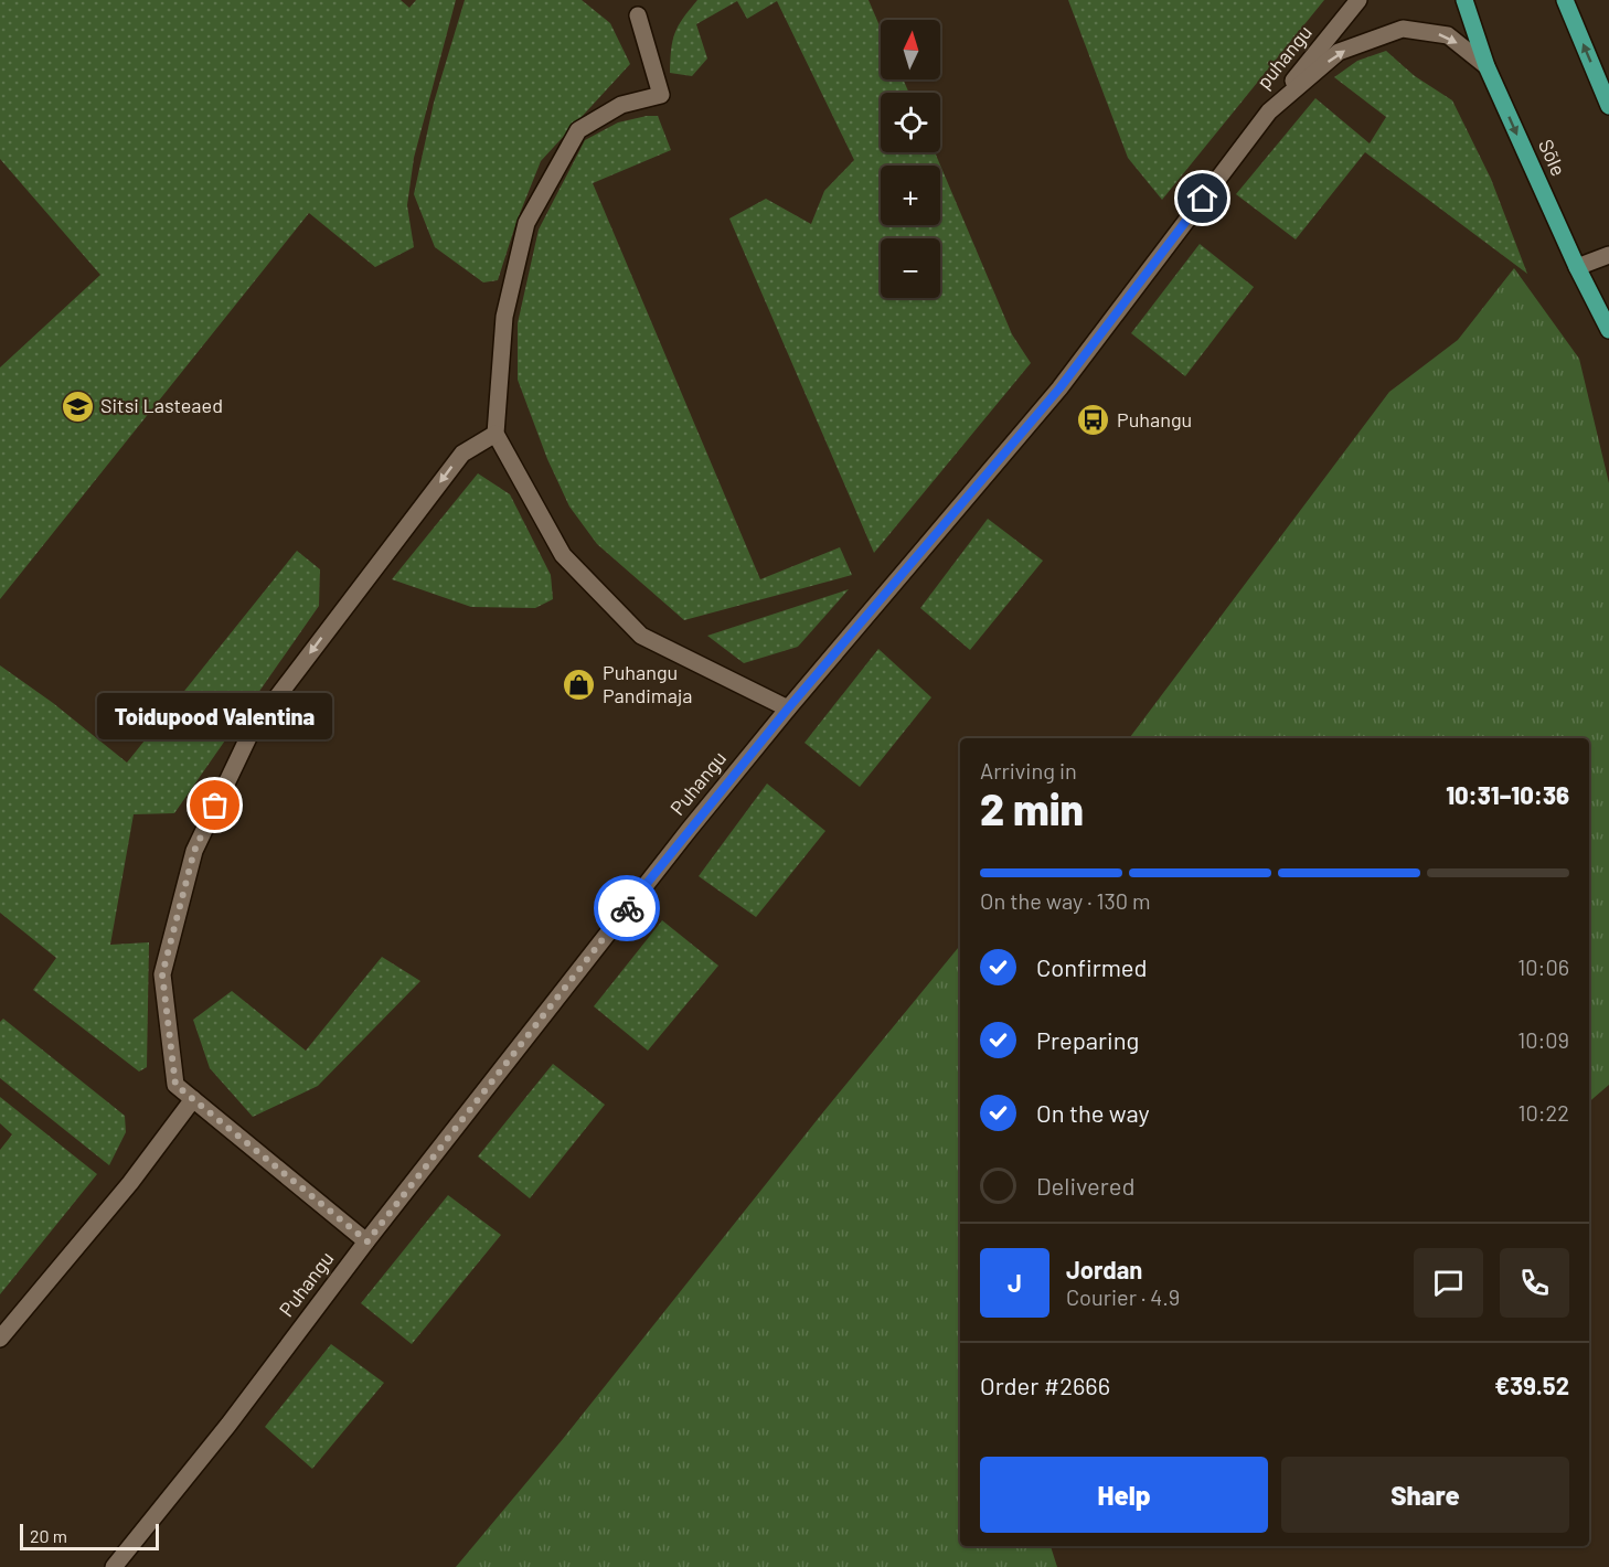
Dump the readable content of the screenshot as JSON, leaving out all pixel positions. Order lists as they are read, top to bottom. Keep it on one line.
{"streets":{"main road":["Sõle"],"street":["puhangu","Puhangu"]},"crossings":[["puhangu","Puhangu"],["Sõle","Puhangu"]],"places":{"school or university":["Sitsi Lasteaed"],"bus stop":["Puhangu"],"shop":["Puhangu Pandimaja"],"other":["Toidupood Valentina"]},"scale_bar":"20 m","north":"top","page":{"map_buttons":["+","−"],"bubble":"Toidupood Valentina","heading":["2 min","Arriving in","10:31–10:36"],"panel":["Jordan","Courier · 4.9","Order #2666","€39.52"],"bar":"On the way · 130 m","list":[["Confirmed","10:06"],["Preparing","10:09"],["On the way","10:22"],"Delivered"],"round":"J","buttons":["Help","Share"],"scale":"20 m"}}
